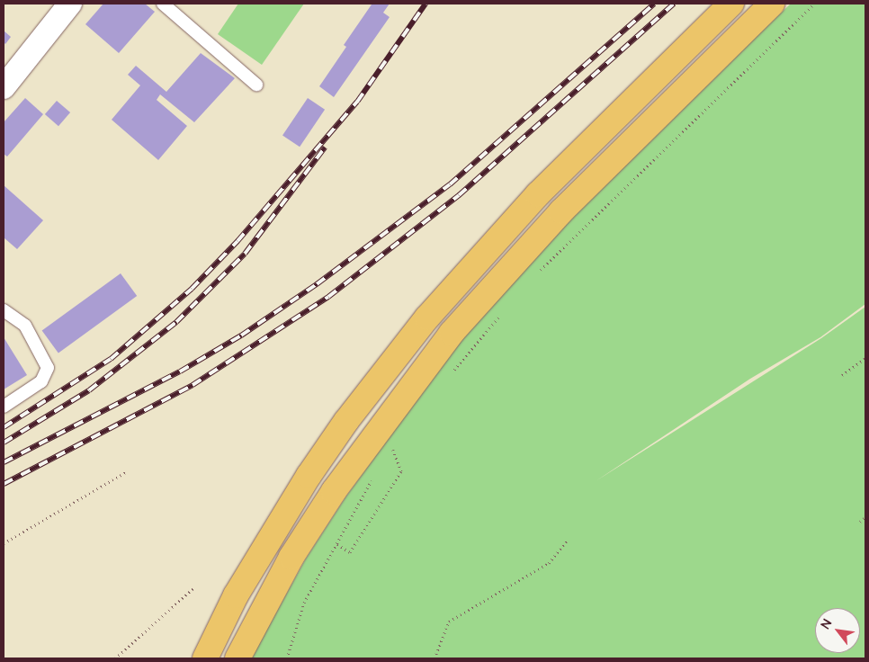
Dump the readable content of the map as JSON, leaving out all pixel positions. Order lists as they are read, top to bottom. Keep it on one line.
{"north":"top left"}
